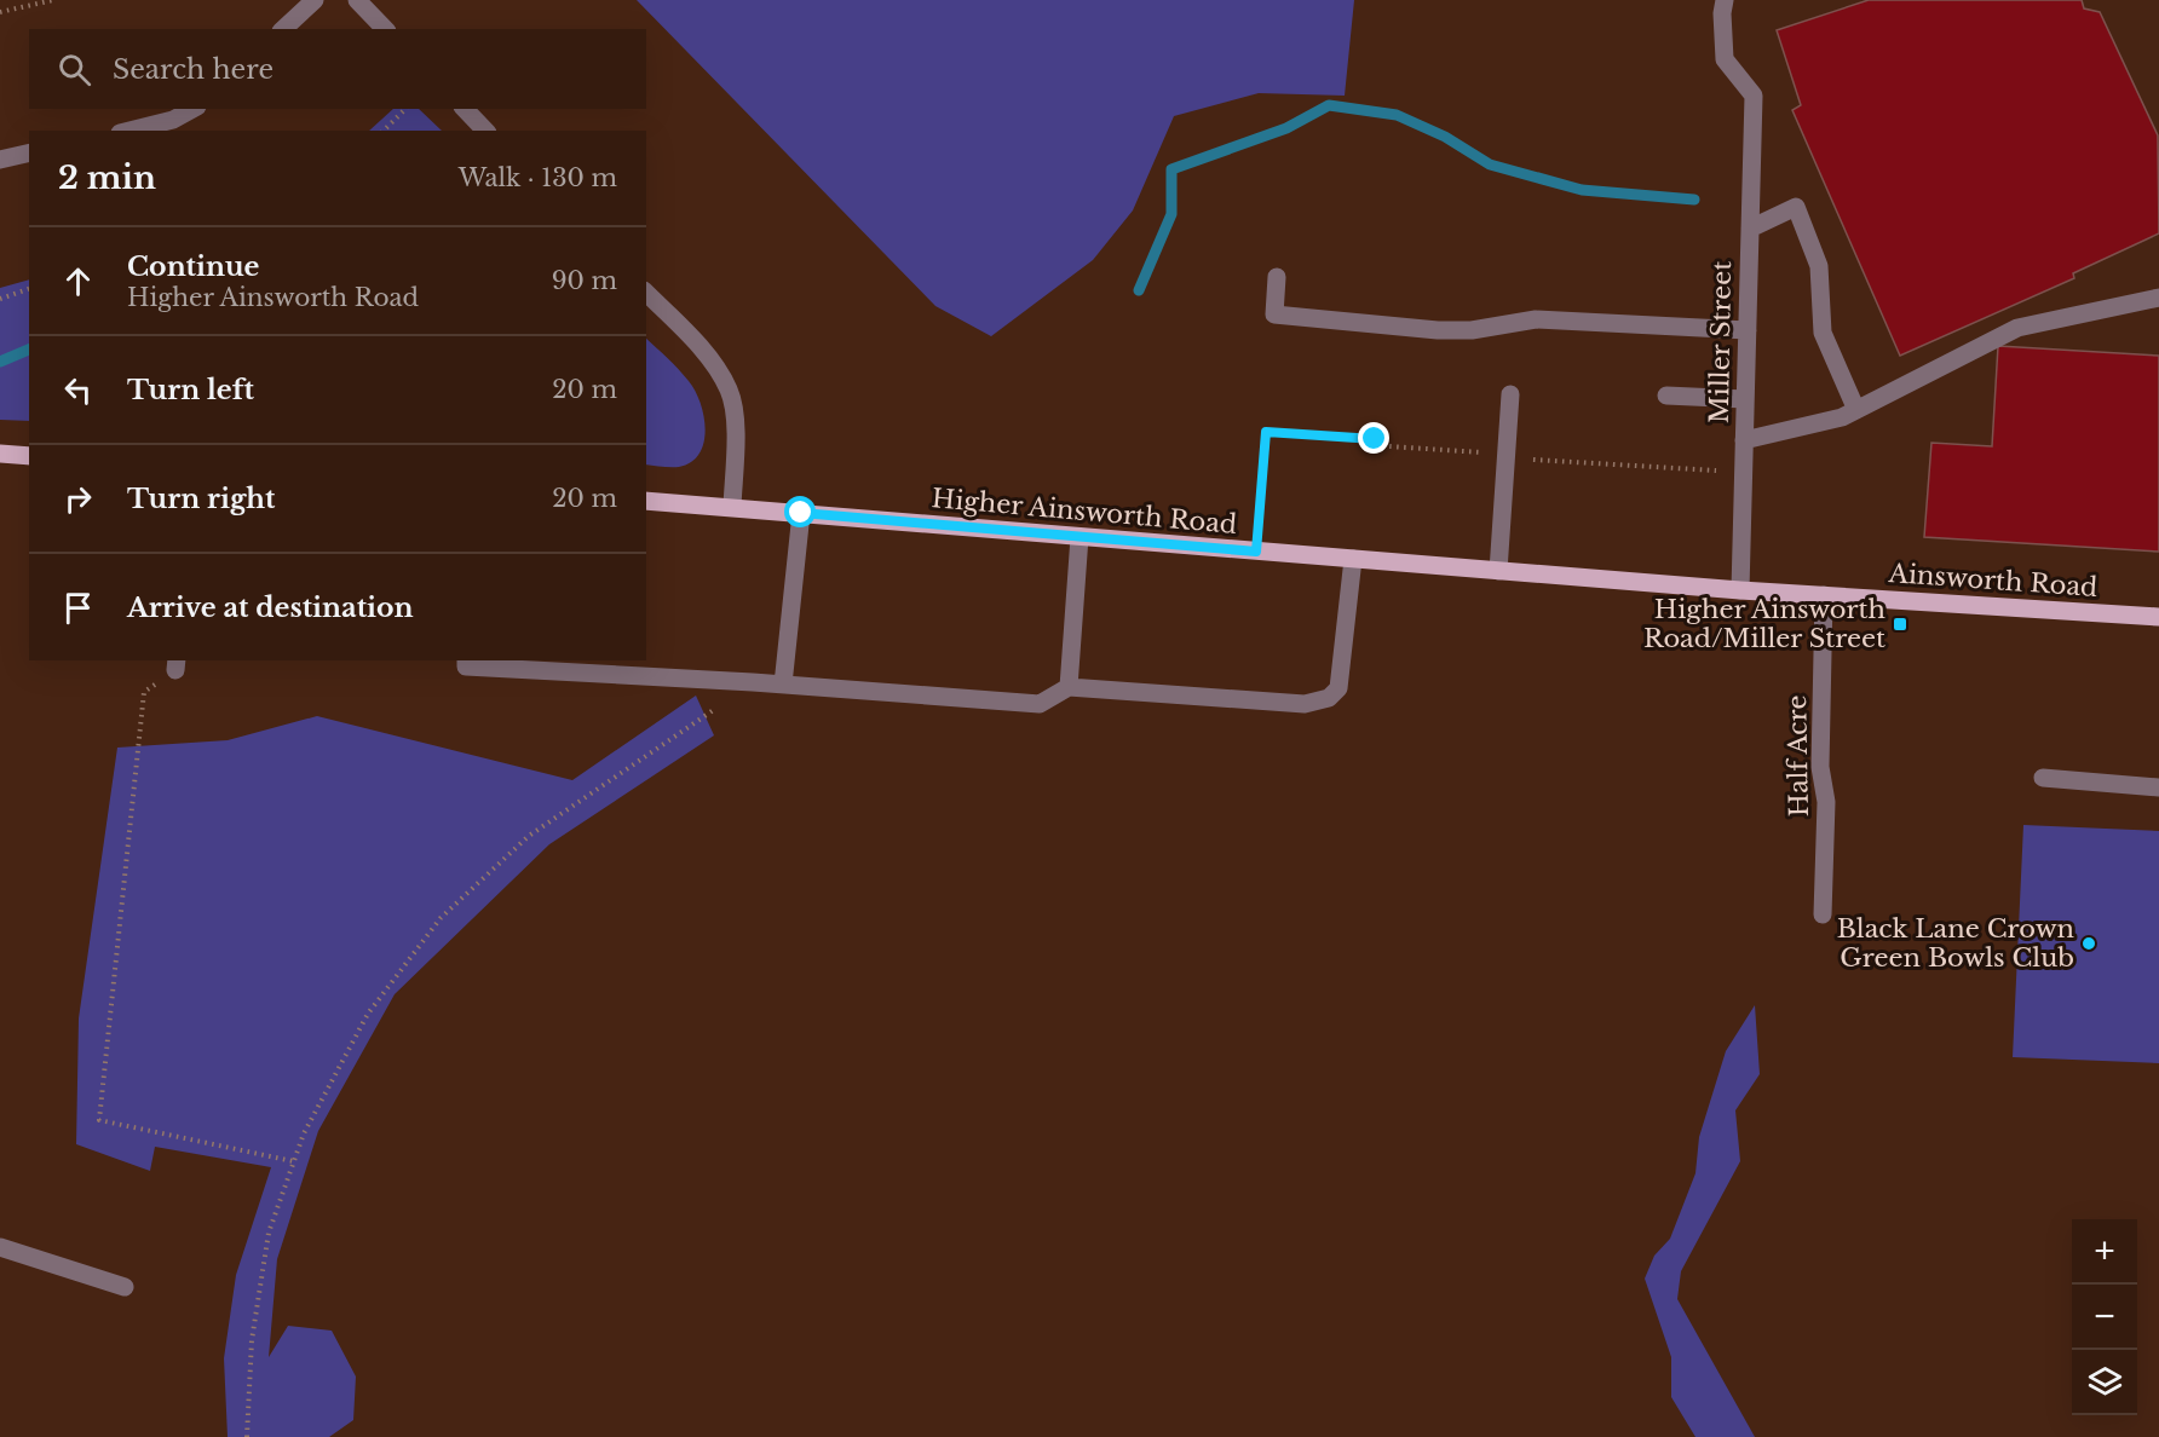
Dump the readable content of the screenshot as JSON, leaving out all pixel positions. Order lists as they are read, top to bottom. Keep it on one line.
{"streets":{"main road":["Higher Ainsworth Road","Ainsworth Road"],"street":["Miller Street","Half Acre"]},"crossings":[["Miller Street","Higher Ainsworth Road"],["Higher Ainsworth Road","Ainsworth Road"],["Higher Ainsworth Road","Half Acre"],["Ainsworth Road","Half Acre"]],"places":{"transit":["Higher Ainsworth Road/Miller Street"],"other":["Black Lane Crown Green Bowls Club"]},"page":{"search":"Search here","heading":["2 min","Walk · 130 m"],"list":[["Continue","Higher Ainsworth Road","90 m"],["Turn left","20 m"],["Turn right","20 m"],"Arrive at destination"],"map_buttons":["+","−"]}}
